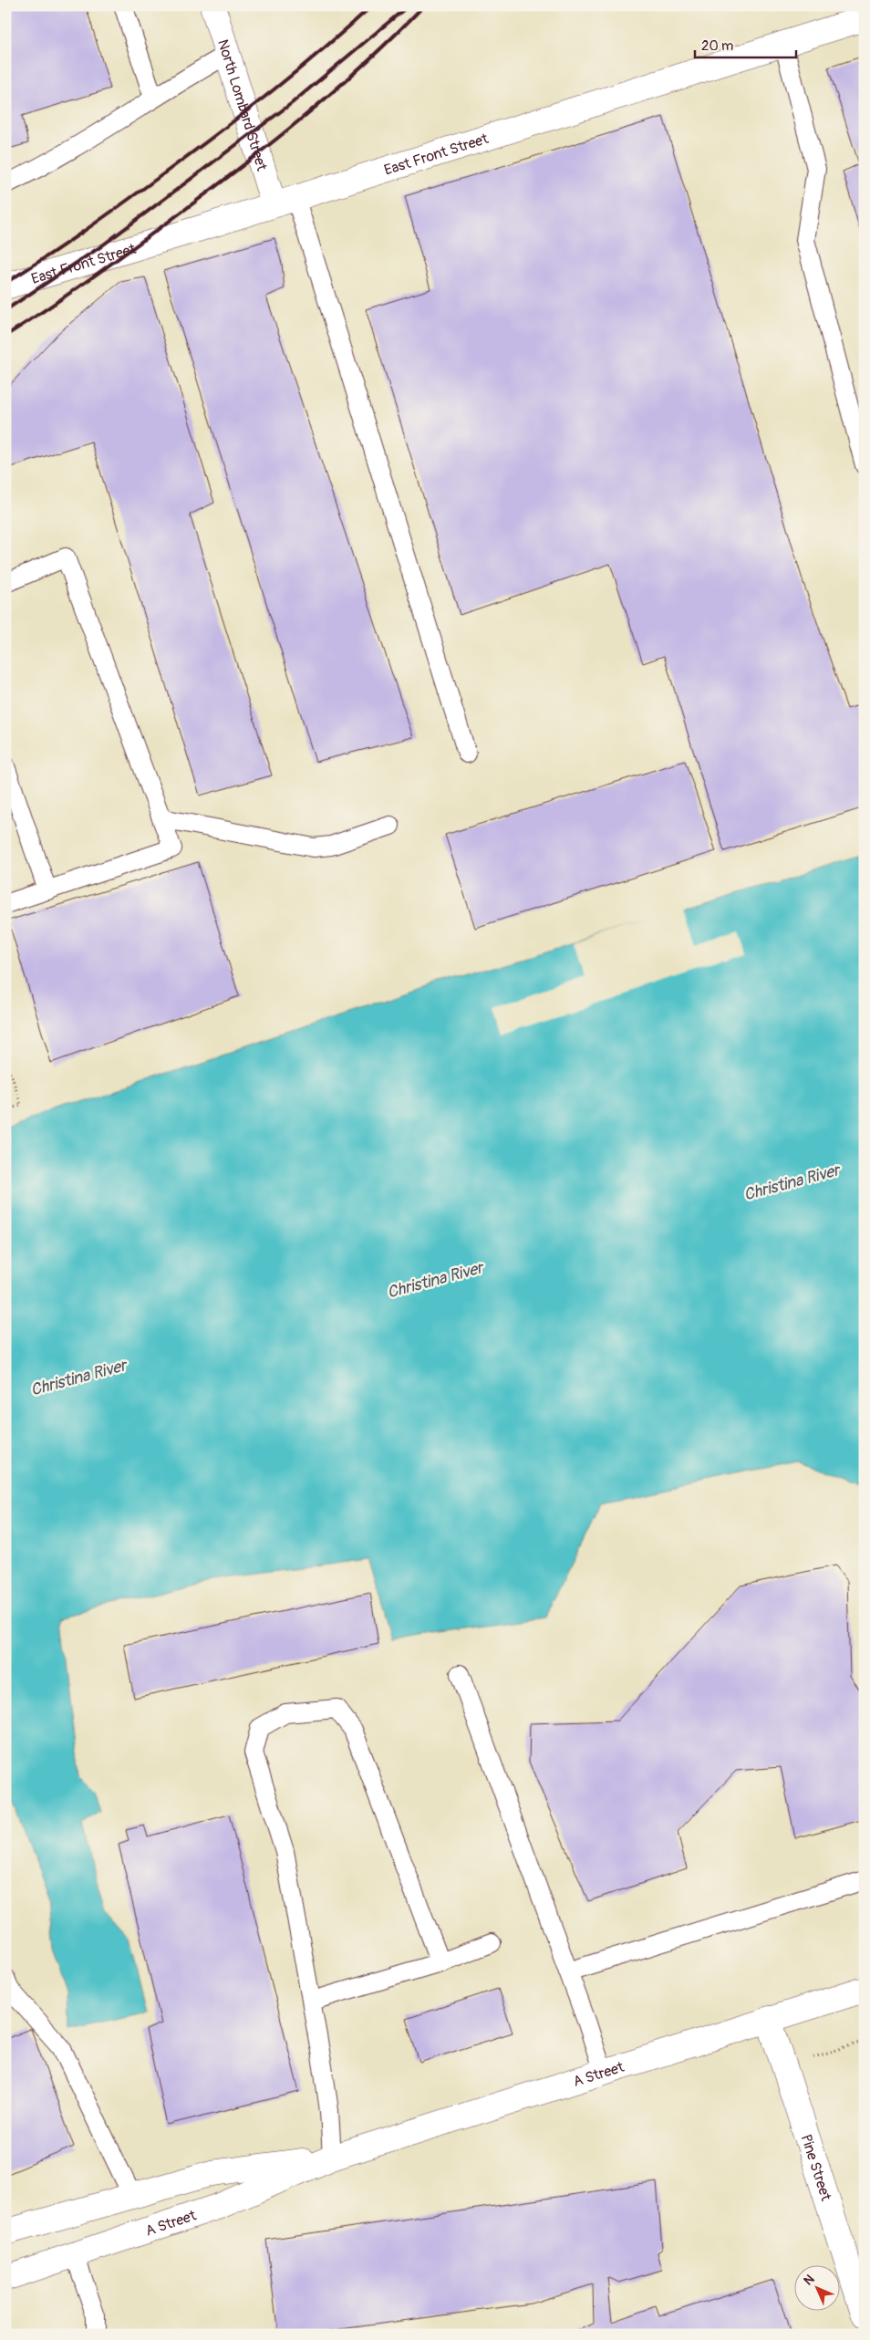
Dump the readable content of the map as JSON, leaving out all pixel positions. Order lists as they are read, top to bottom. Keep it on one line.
{"streets":{"street":["North Lombard Street","East Front Street","A Street","Pine Street"]},"crossings":[["North Lombard Street","East Front Street"],["A Street","Pine Street"]],"water":["Christina River"],"scale_bar":"20 m","north":"top left"}
